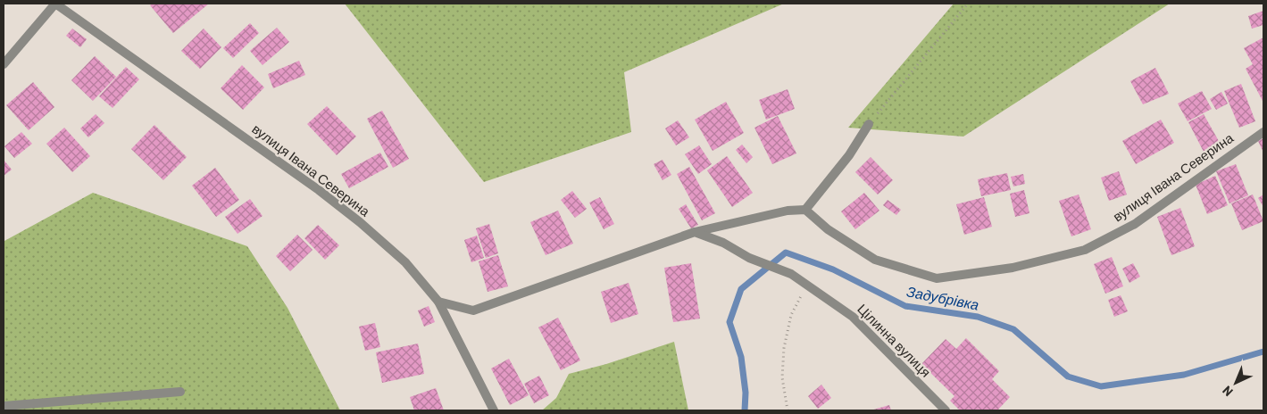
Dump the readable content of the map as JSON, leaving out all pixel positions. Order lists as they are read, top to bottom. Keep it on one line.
{"streets":{"street":["вулиця Івана Северина","Цілинна вулиця"]},"water":["Задубрівка"],"north":"bottom left"}
